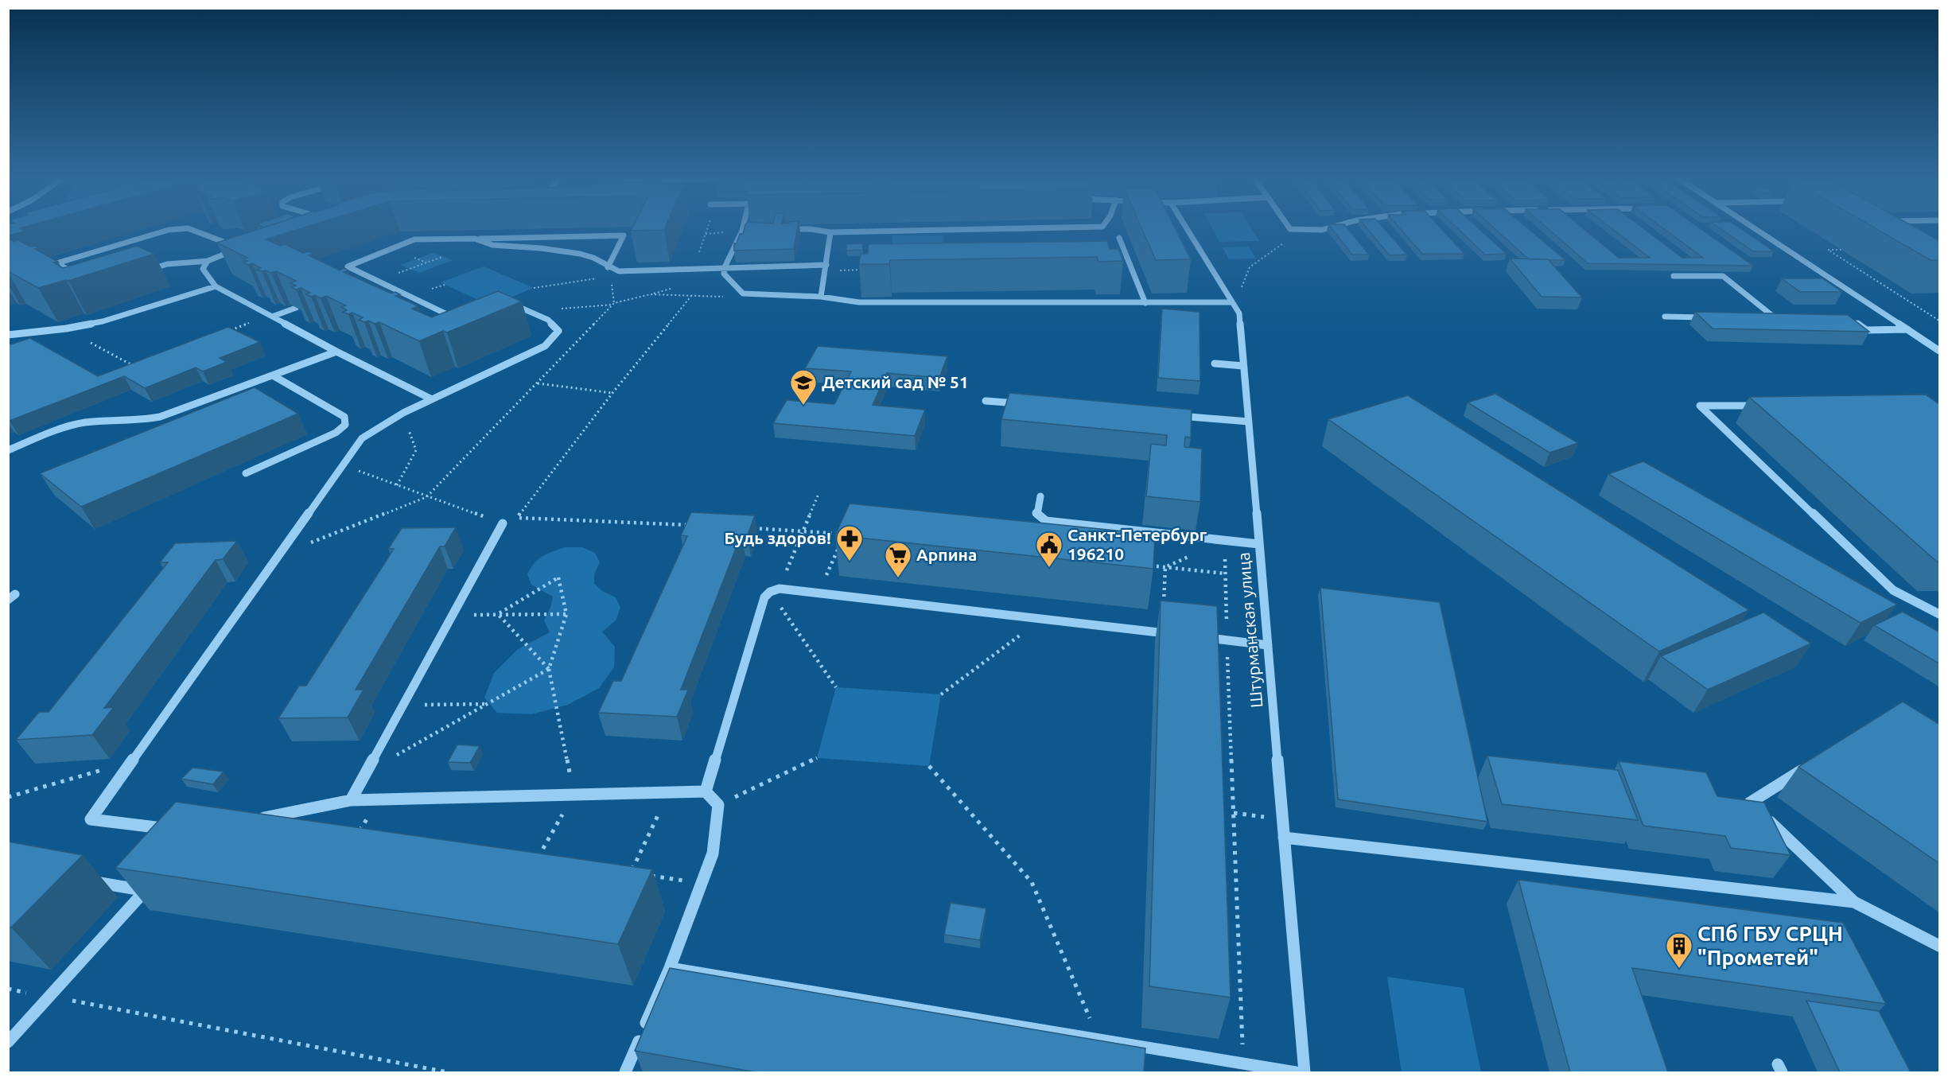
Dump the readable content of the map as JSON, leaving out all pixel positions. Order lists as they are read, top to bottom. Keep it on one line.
{"streets":{"street":["Штурманская улица"]},"places":{"school or university":["Детский сад № 51"],"pharmacy":["Будь здоров!"],"public building":["Санкт-Петербург 196210"],"supermarket":["Арпина"],"building":["СПб ГБУ СРЦН \"Прометей\""]}}
